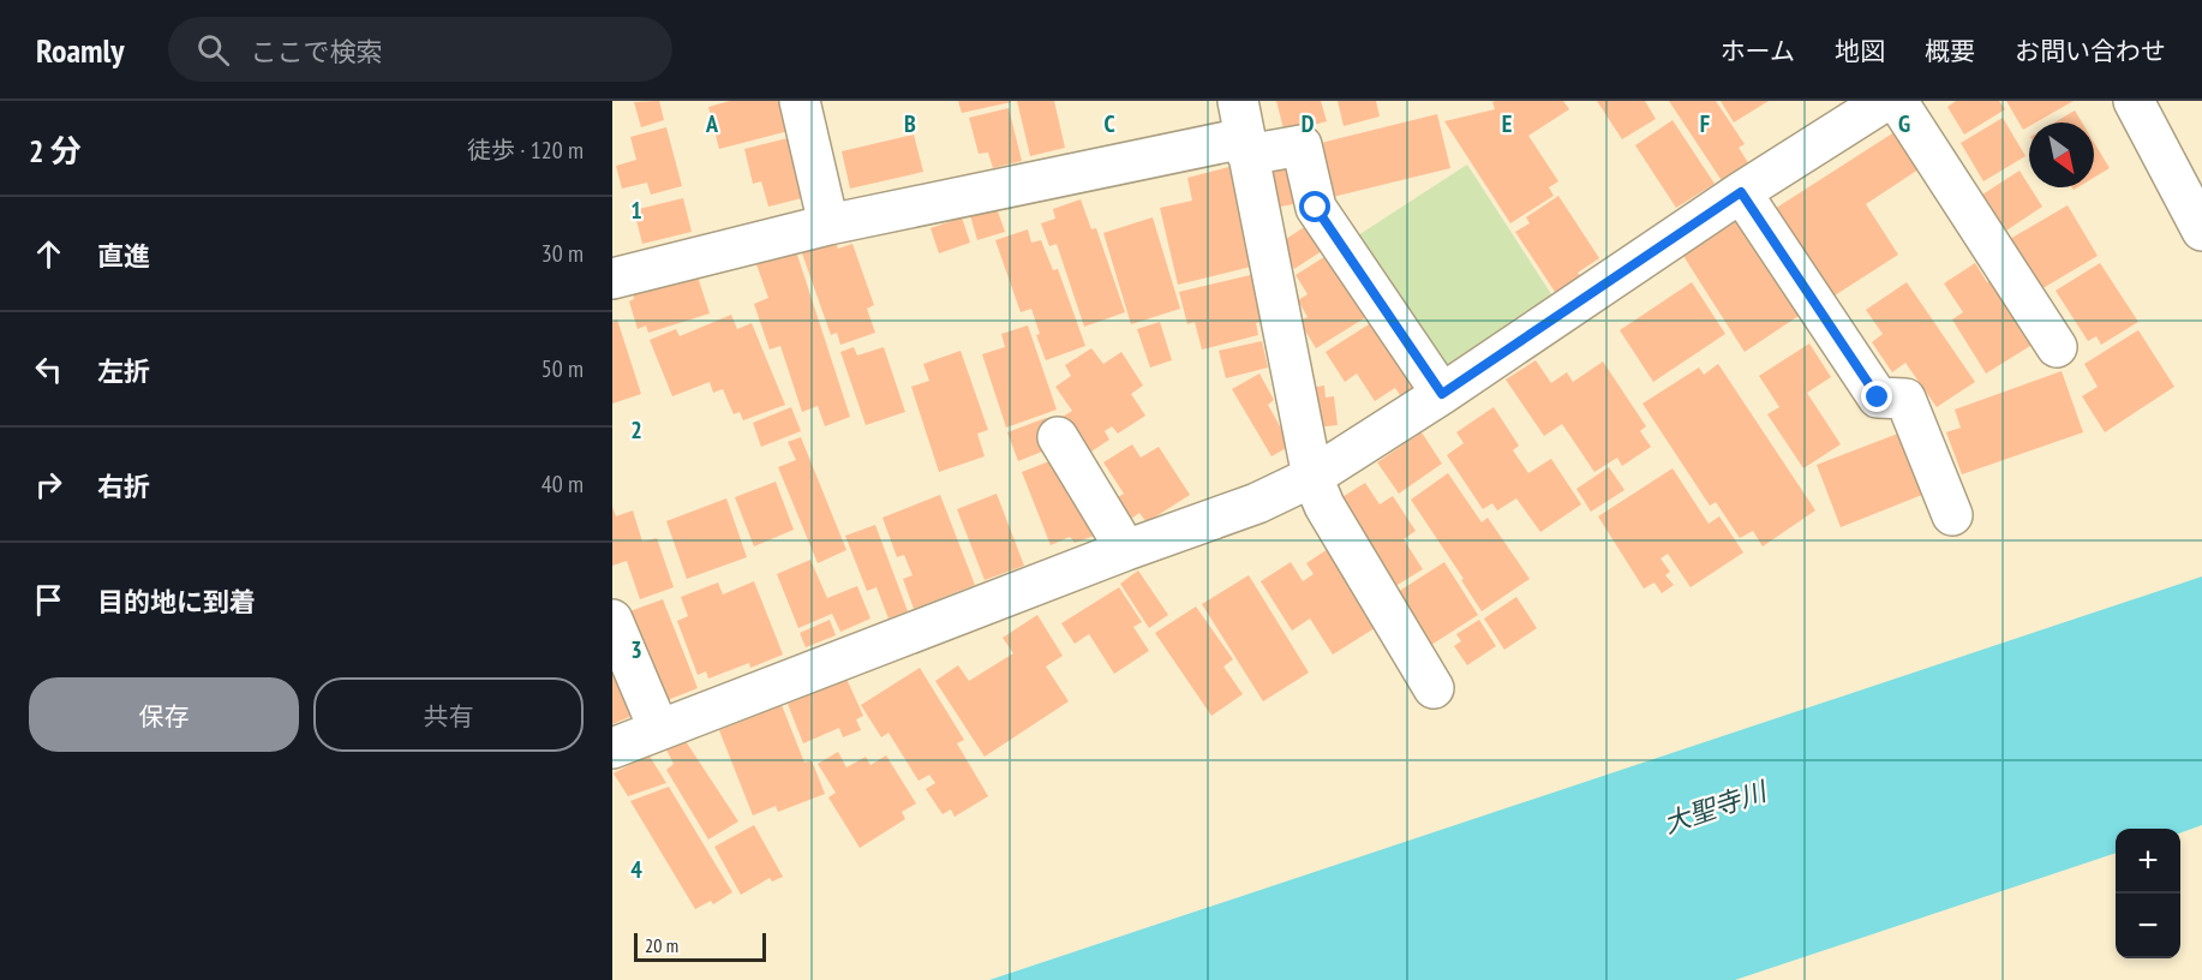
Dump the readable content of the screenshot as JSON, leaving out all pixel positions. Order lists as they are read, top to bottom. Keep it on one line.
{"water":["大聖寺川"],"scale_bar":"20 m","north":"bottom right","page":{"header":"Roamly","search":"ここで検索","nav":["ホーム","地図","概要","お問い合わせ"],"heading":["2 分","徒歩 · 120 m"],"list":[["直進","30 m"],["左折","50 m"],["右折","40 m"],"目的地に到着"],"buttons":["保存","共有"],"map_buttons":["+","−"],"scale":"20 m"},"grid":{"columns":["A","B","C","D","E","F","G"],"rows":["1","2","3","4"]}}
